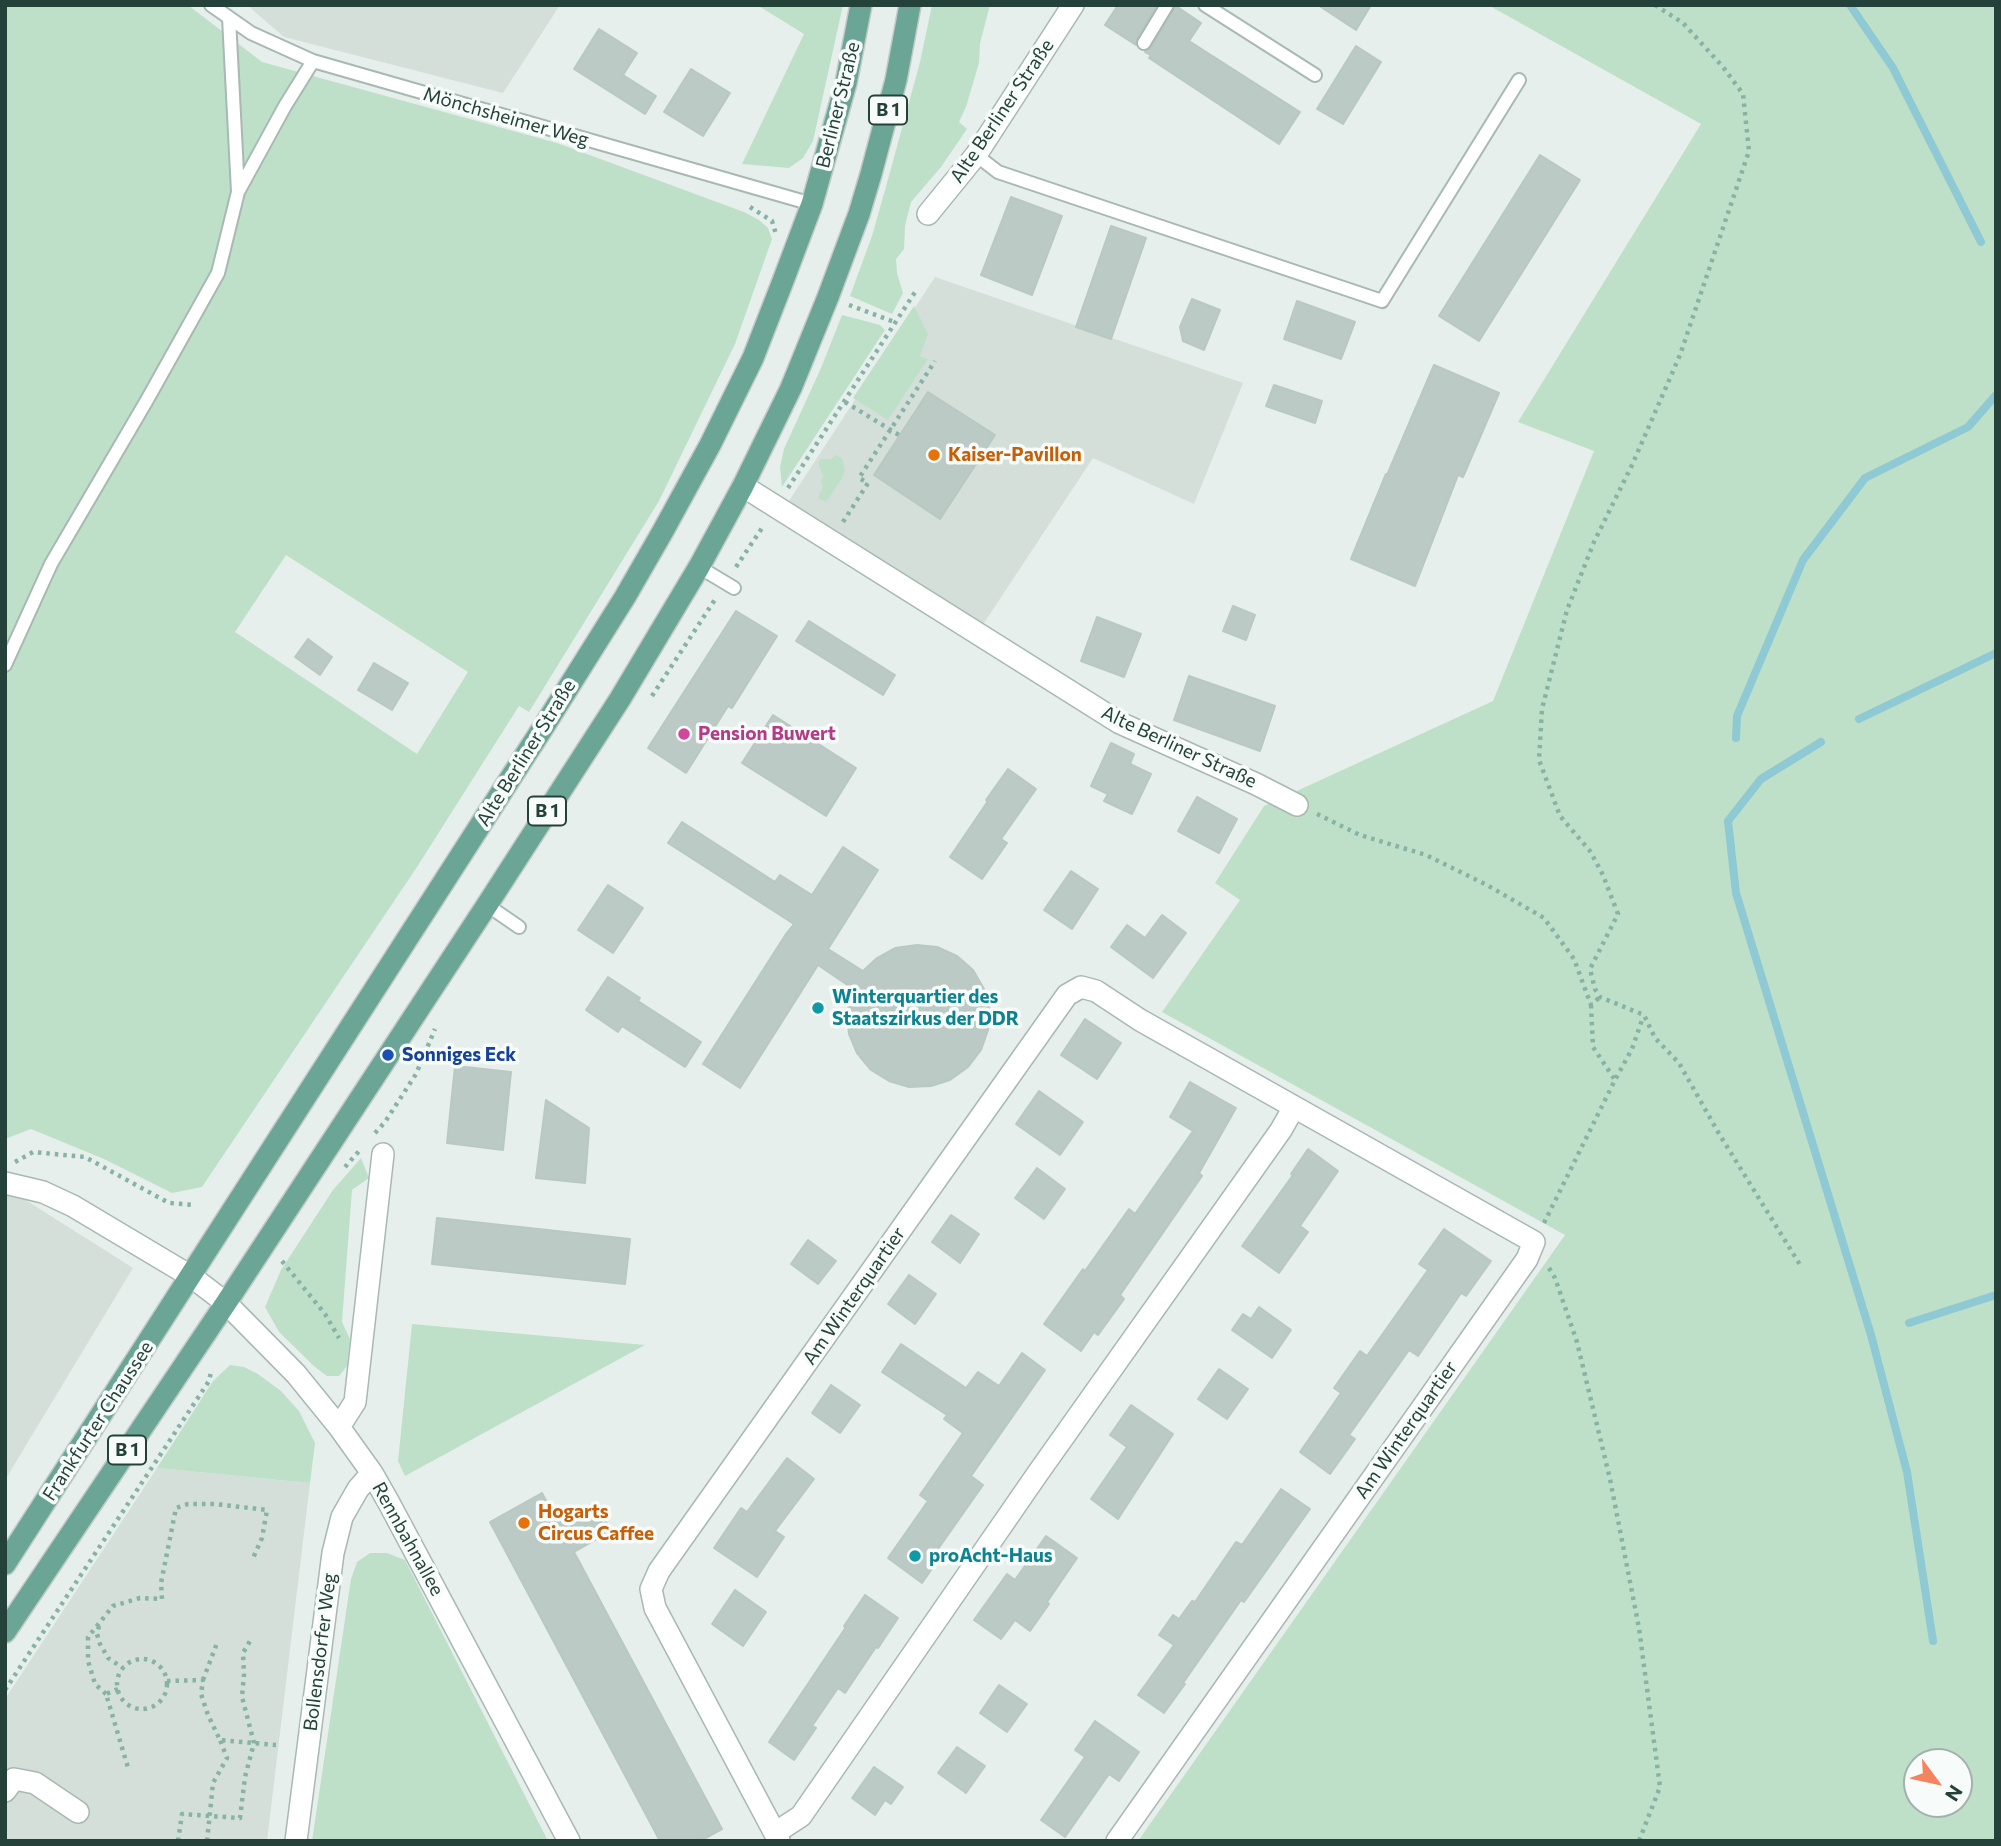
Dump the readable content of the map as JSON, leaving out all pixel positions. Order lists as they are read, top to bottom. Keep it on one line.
{"streets":{"main road":["Berliner Straße","B 1","Alte Berliner Straße","Frankfurter Chaussee"],"street":["Am Winterquartier","Rennbahnallee","Bollensdorfer Weg"],"lane":["Mönchsheimer Weg"]},"crossings":[["Berliner Straße","Alte Berliner Straße"],["Berliner Straße","Mönchsheimer Weg"],["B 1","Alte Berliner Straße"],["B 1","Frankfurter Chaussee"],["B 1","Rennbahnallee"],["Alte Berliner Straße","Mönchsheimer Weg"],["Alte Berliner Straße","Frankfurter Chaussee"],["Alte Berliner Straße","Rennbahnallee"],["Frankfurter Chaussee","Rennbahnallee"],["Rennbahnallee","Bollensdorfer Weg"]],"places":["Kaiser-Pavillon","Pension Buwert","Winterquartier des Staatszirkus der DDR","Sonniges Eck","Hogarts Circus Caffee","proAcht-Haus"],"north":"bottom right"}
